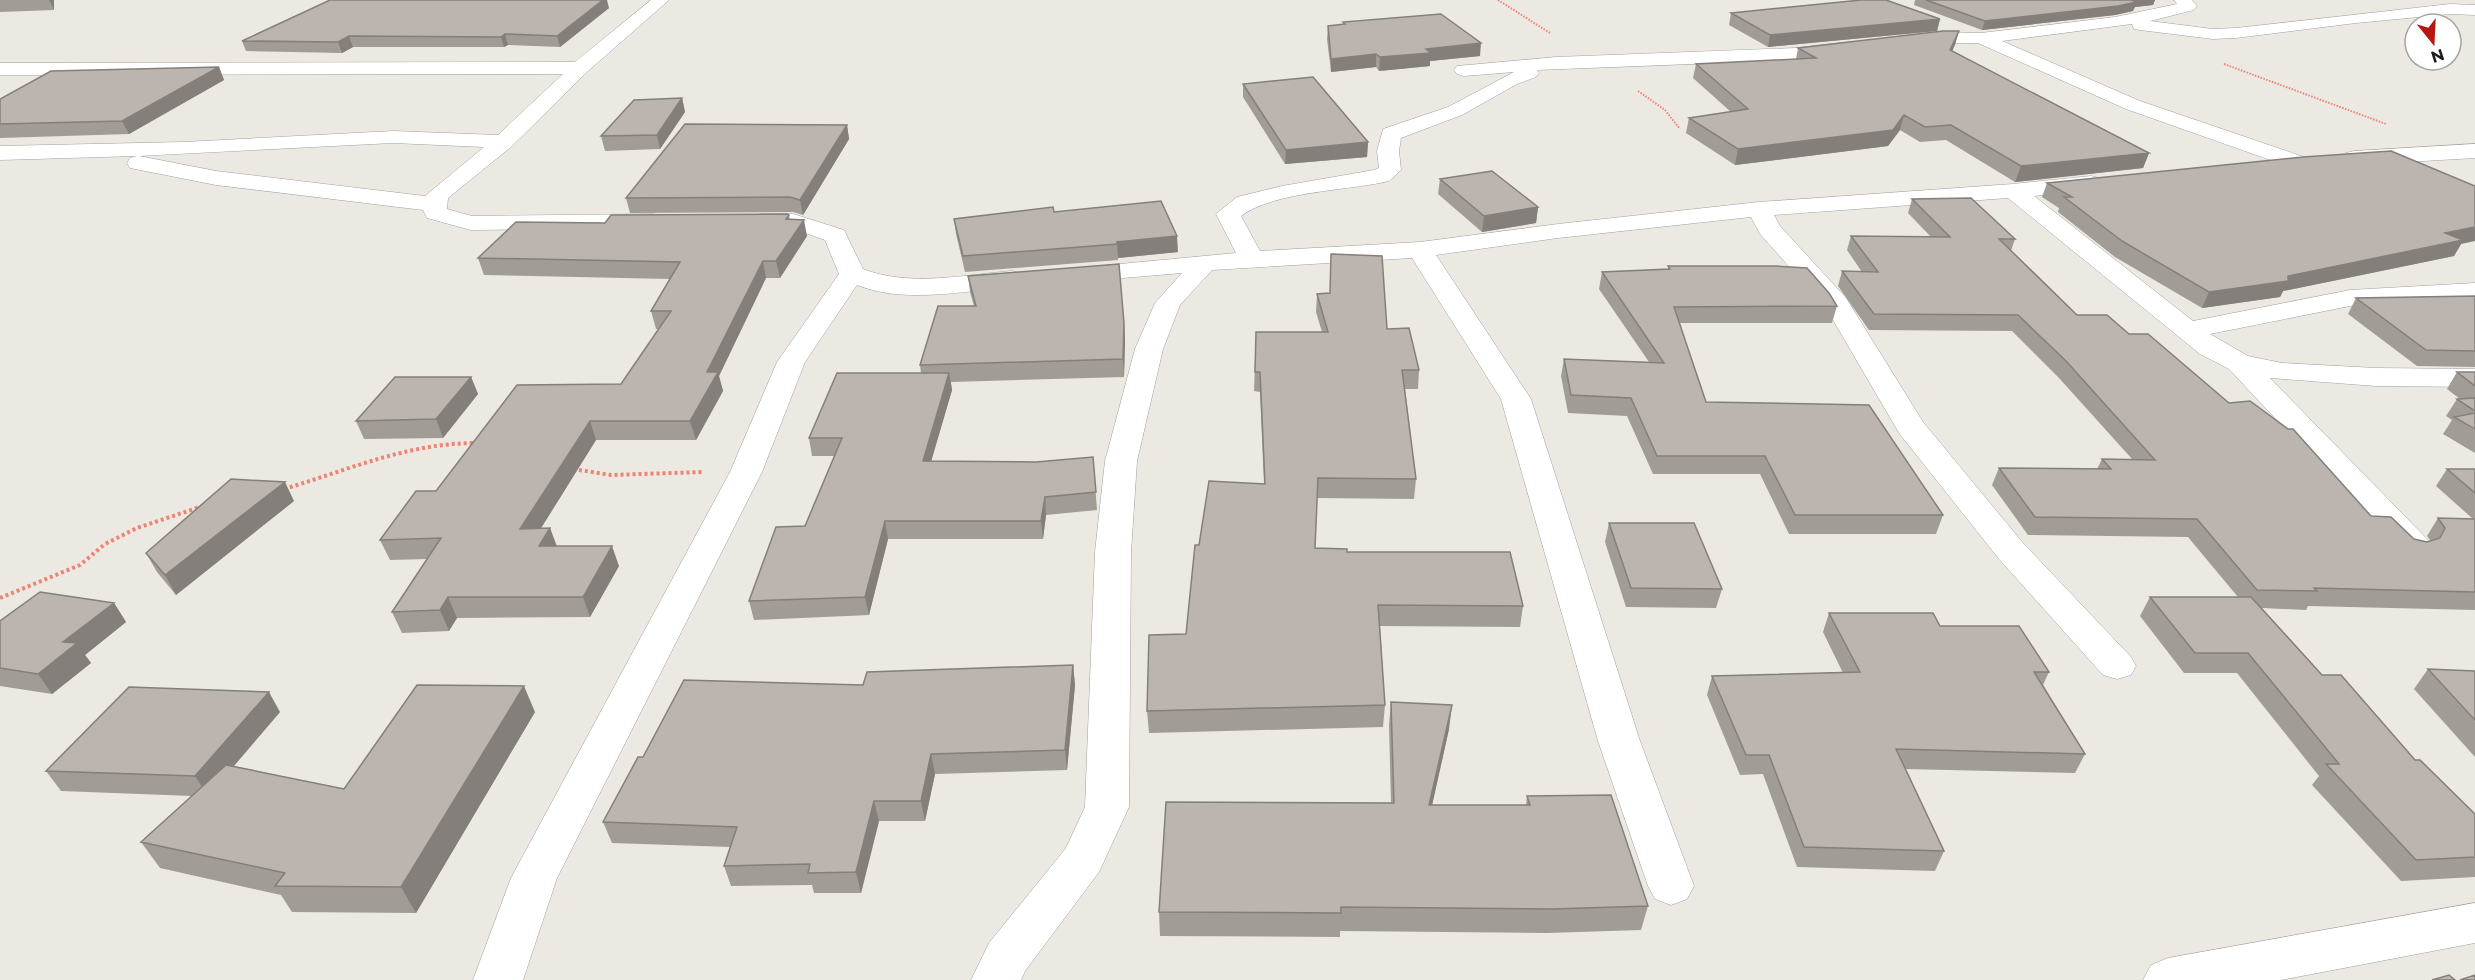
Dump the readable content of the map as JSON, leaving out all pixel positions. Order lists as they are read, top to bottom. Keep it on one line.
{"north":"bottom"}
